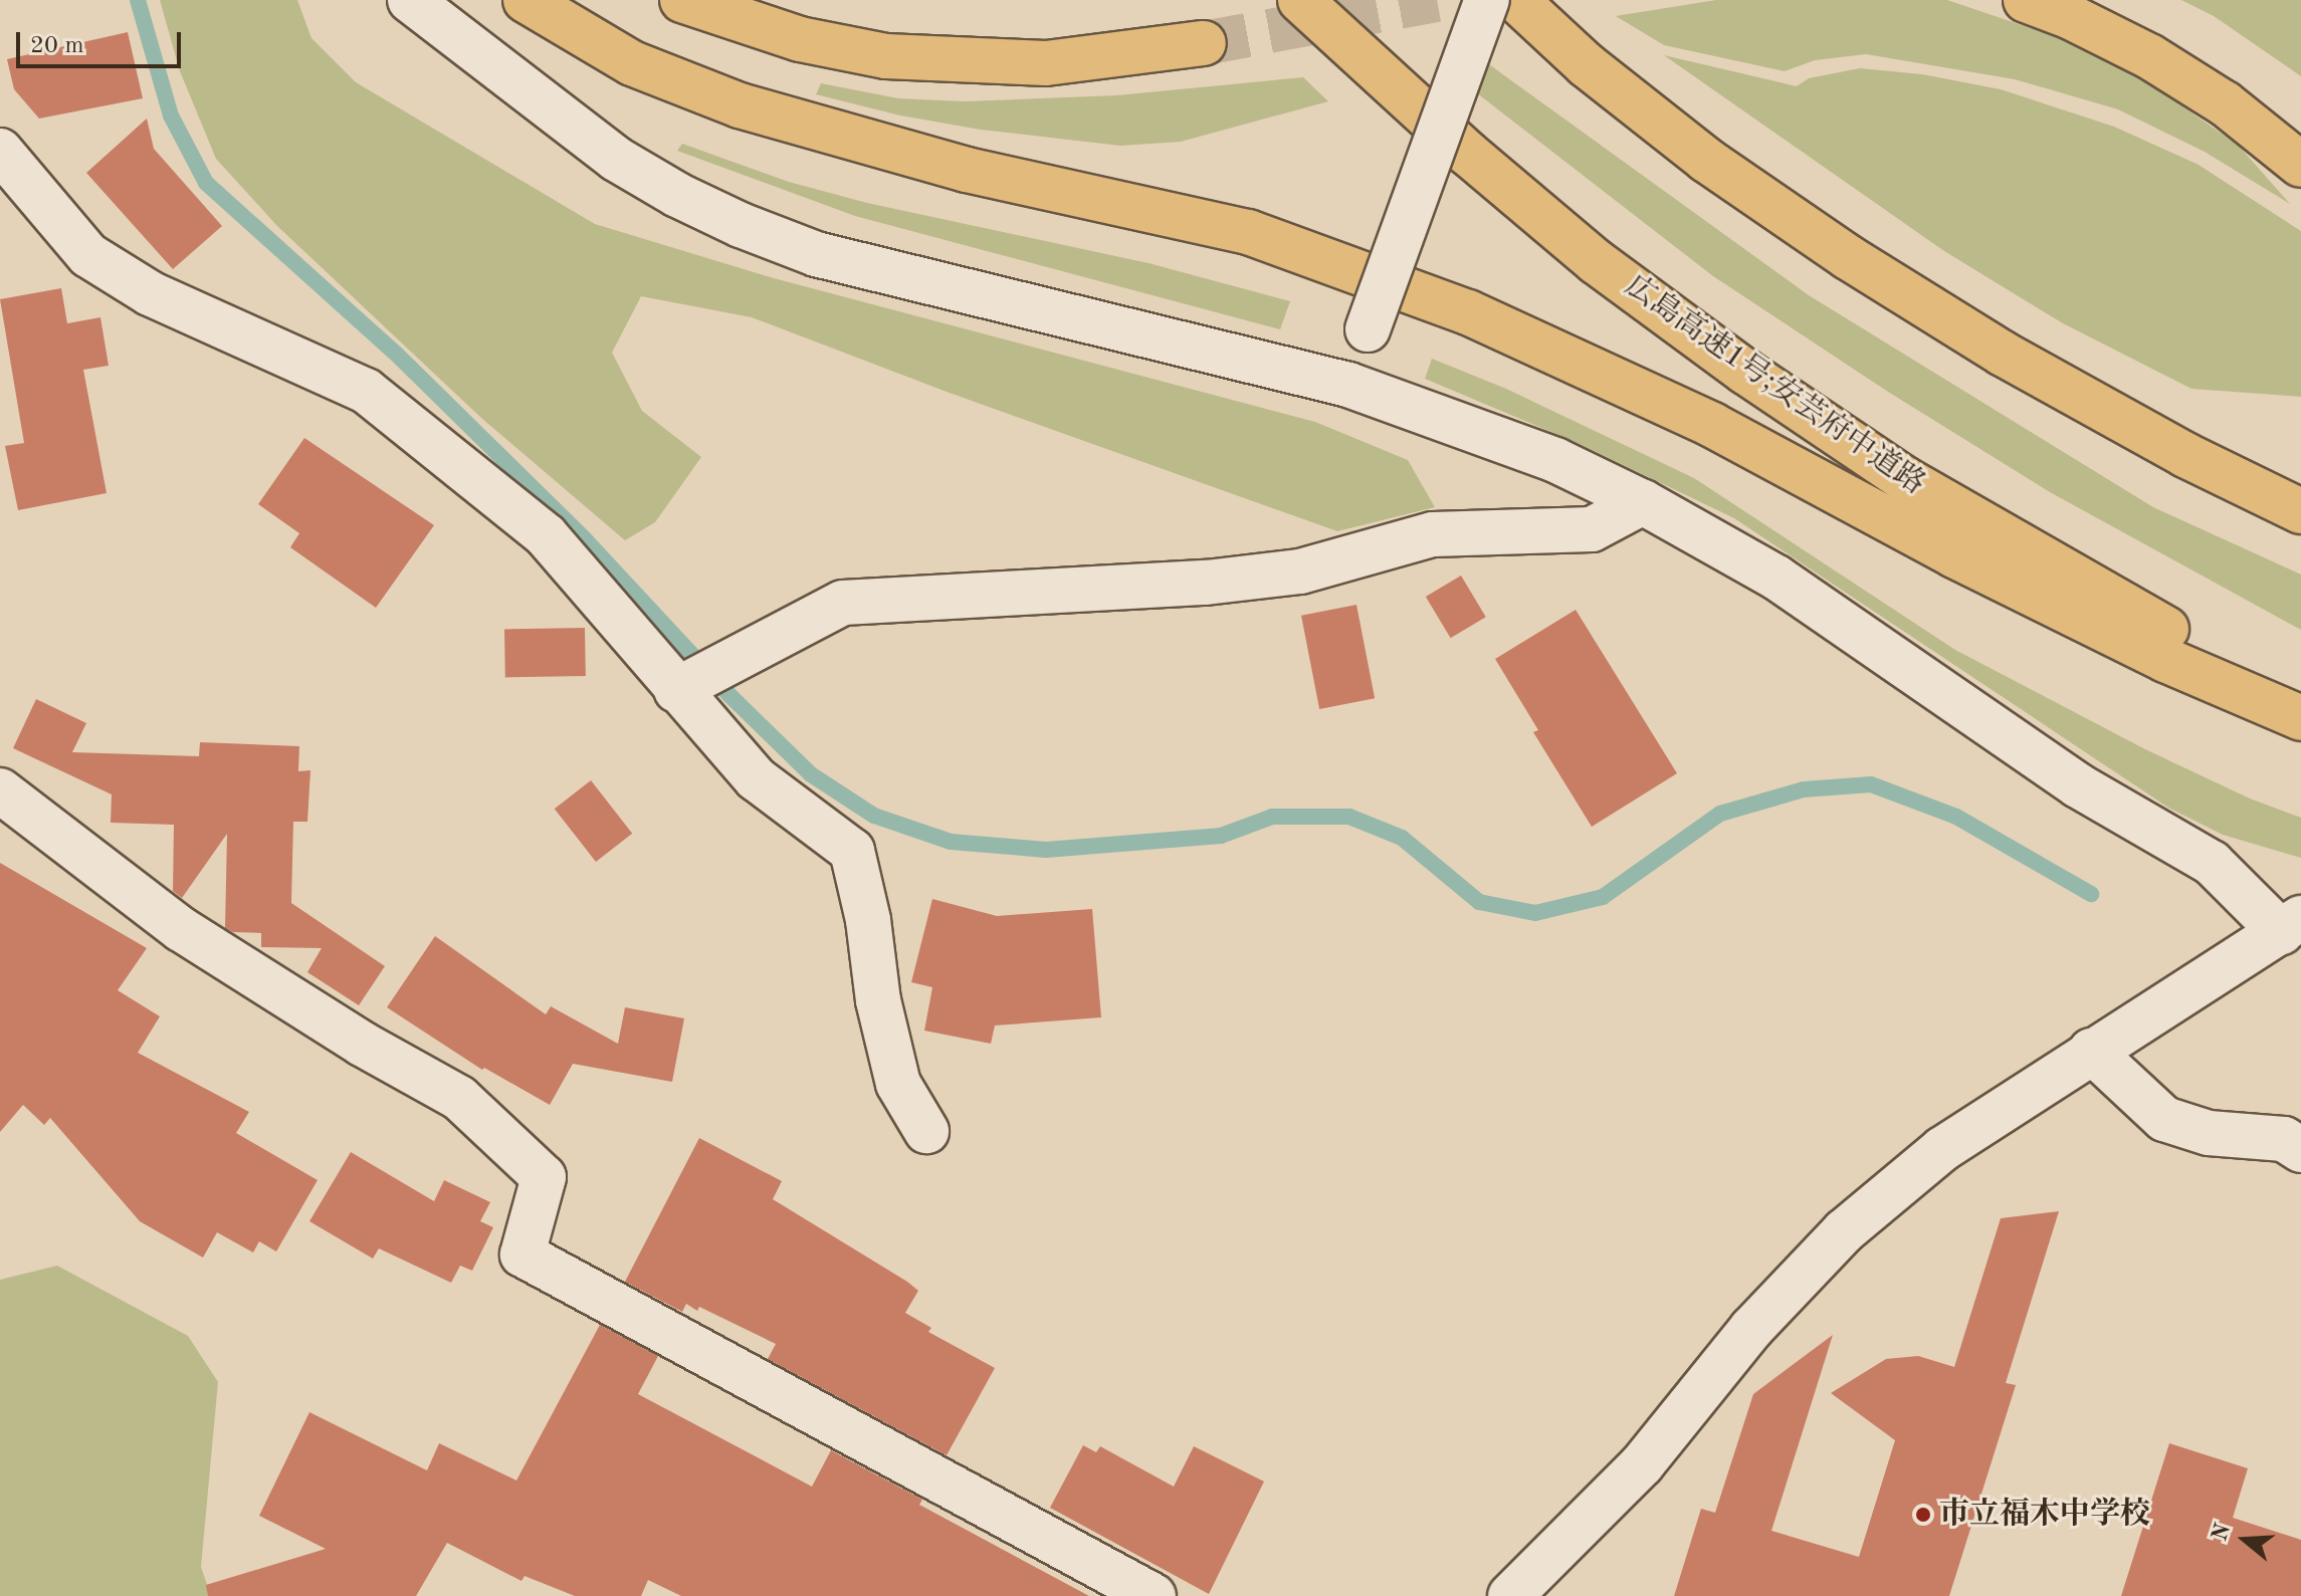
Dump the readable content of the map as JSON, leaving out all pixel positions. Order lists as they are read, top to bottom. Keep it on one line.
{"streets":{"highway":["広島高速1号;安芸府中道路"]},"places":["市立福木中学校"],"scale_bar":"20 m","north":"left"}
